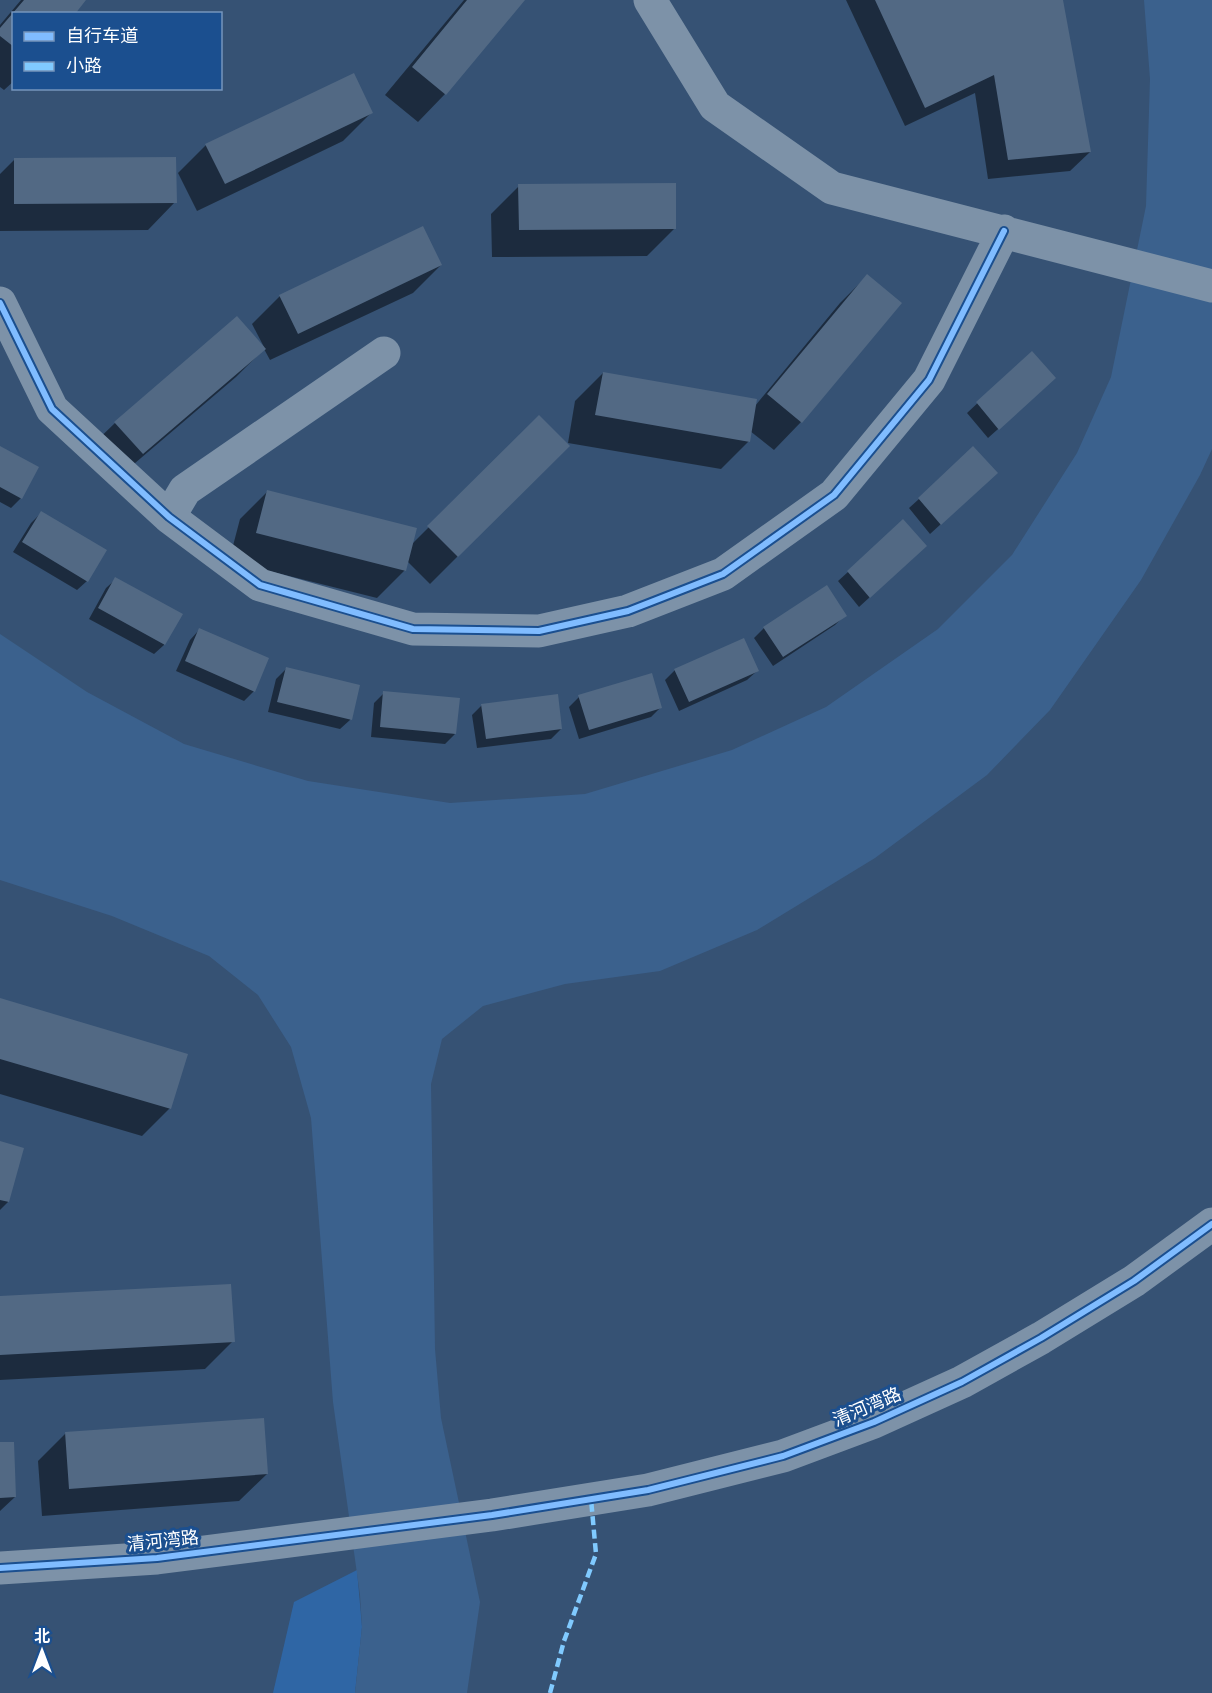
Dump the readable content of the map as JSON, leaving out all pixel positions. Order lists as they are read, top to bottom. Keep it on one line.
{"streets":{"street":["清河湾路"]},"legend":["自行车道","小路"],"north":"top"}
